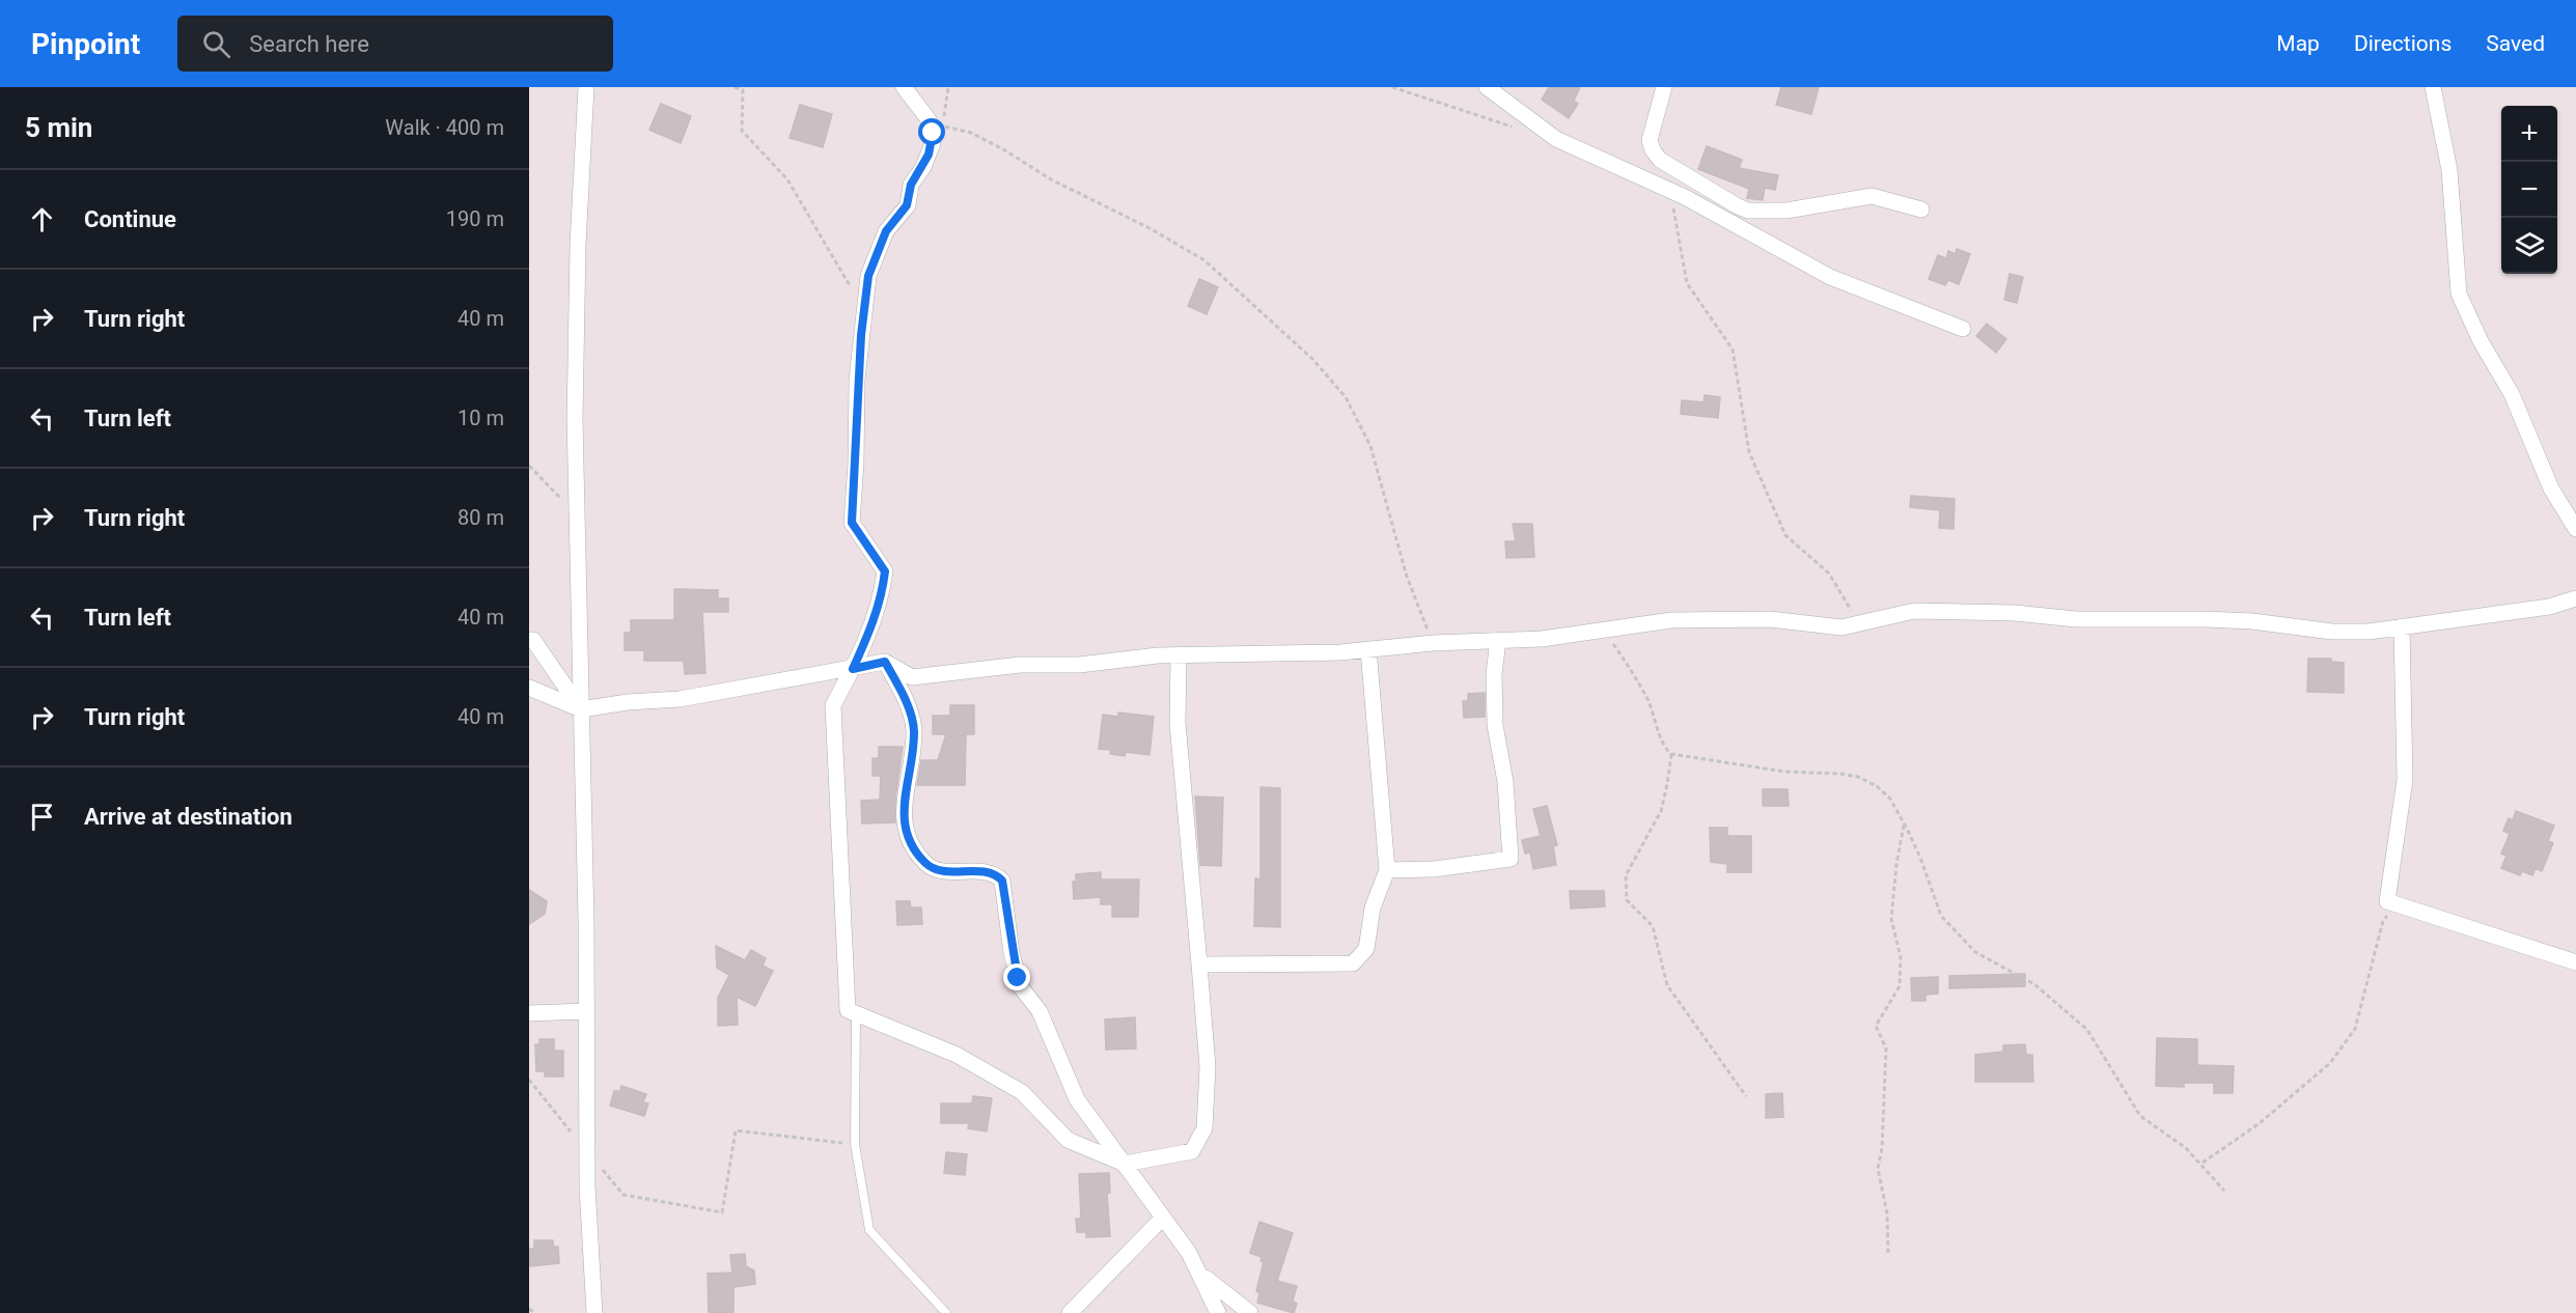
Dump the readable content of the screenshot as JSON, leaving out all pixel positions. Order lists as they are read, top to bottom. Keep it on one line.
{"page":{"header":"Pinpoint","search":"Search here","nav":["Map","Directions","Saved"],"heading":["5 min","Walk · 400 m"],"map_buttons":["+","−"],"list":[["Continue","190 m"],["Turn right","40 m"],["Turn left","10 m"],["Turn right","80 m"],["Turn left","40 m"],["Turn right","40 m"],"Arrive at destination"]}}
